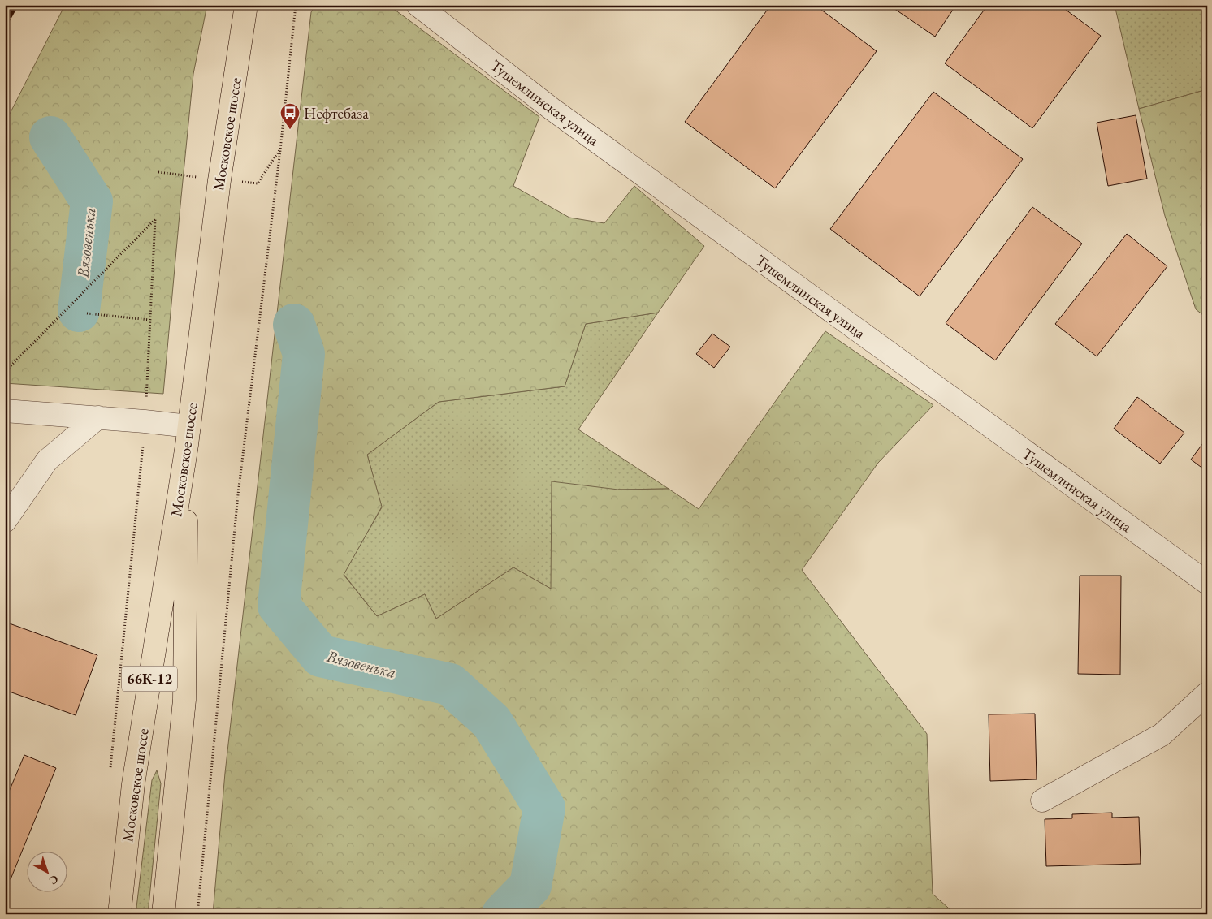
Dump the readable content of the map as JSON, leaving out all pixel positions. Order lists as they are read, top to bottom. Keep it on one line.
{"streets":{"main road":["Московское шоссе","66К-12"],"street":["Тушемлинская улица"]},"water":["Вязовенька"],"places":{"bus stop":["Нефтебаза"]},"north":"bottom right"}
